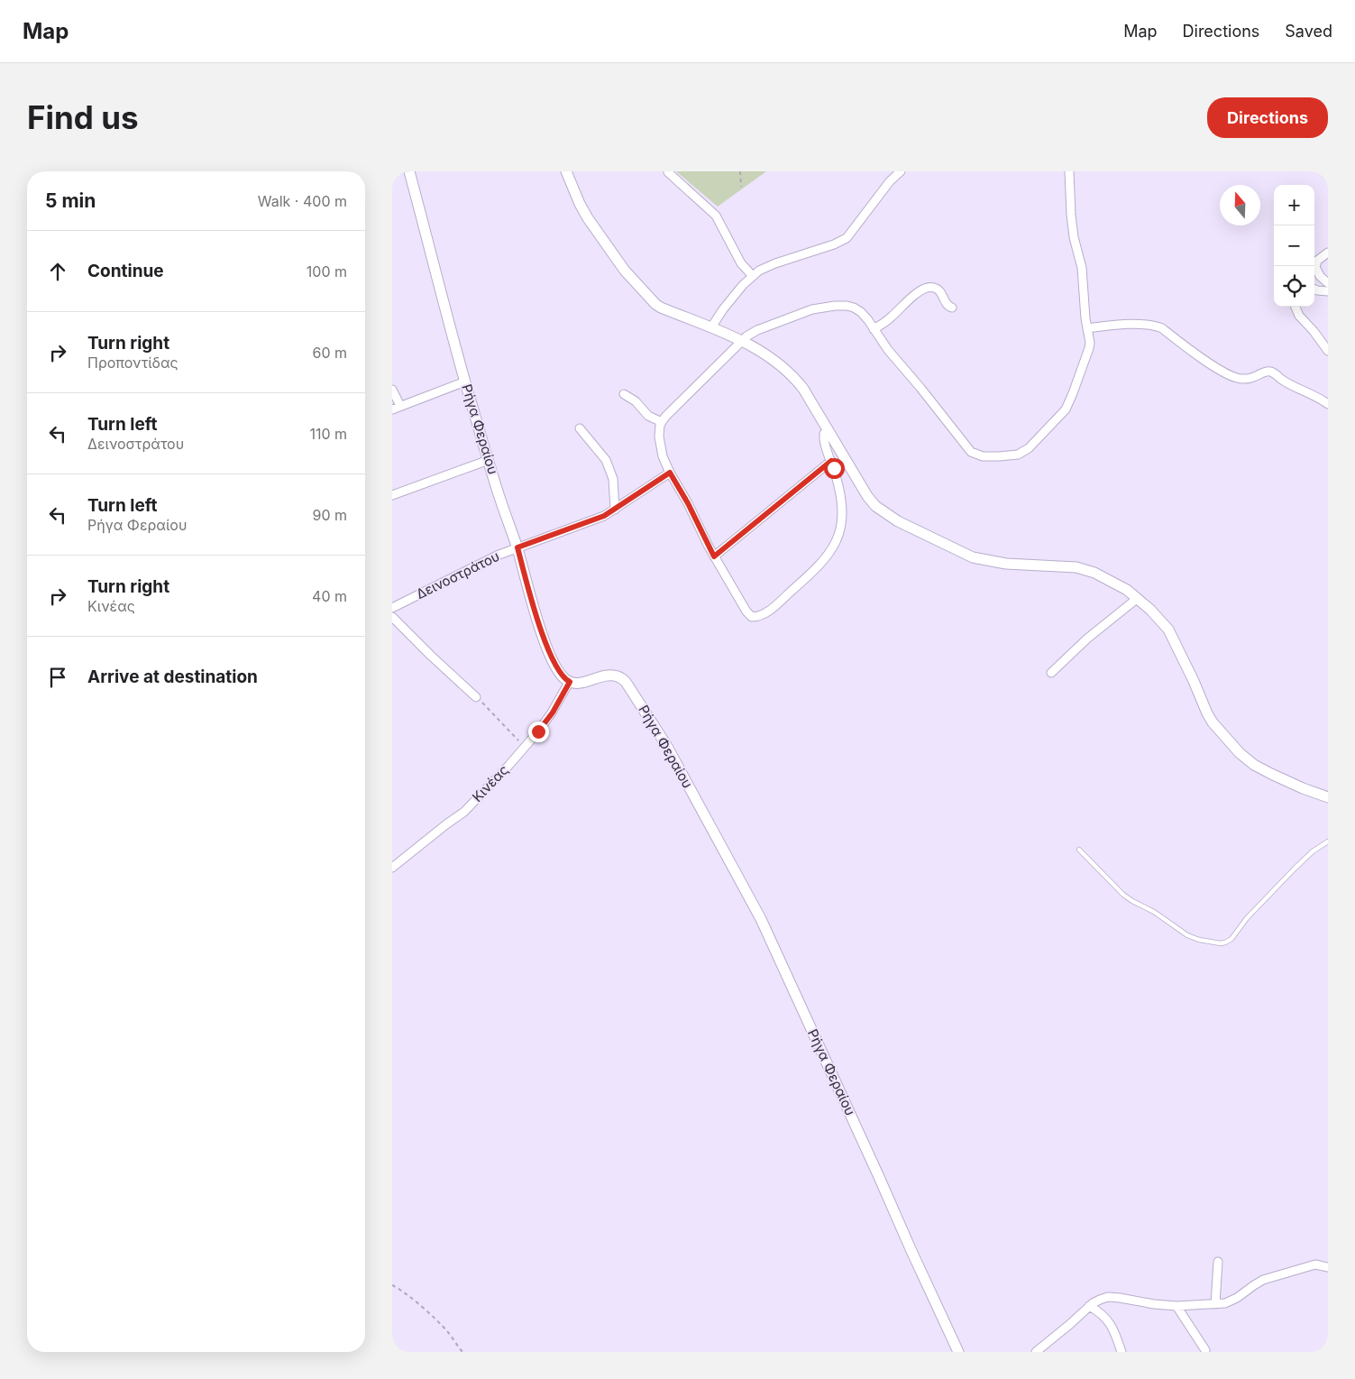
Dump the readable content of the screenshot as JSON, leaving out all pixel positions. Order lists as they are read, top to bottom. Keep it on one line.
{"streets":{"street":["Ρήγα Φεραίου","Δεινοστράτου","Κινέας"]},"crossings":[["Ρήγα Φεραίου","Δεινοστράτου"],["Ρήγα Φεραίου","Κινέας"]],"north":"top","page":{"header":"Map","nav":["Map","Directions","Saved"],"buttons":"Directions","title":"Find us","heading":["5 min","Walk · 400 m"],"map_buttons":["+","−"],"list":[["Continue","100 m"],["Turn right","Προποντίδας","60 m"],["Turn left","Δεινοστράτου","110 m"],["Turn left","Ρήγα Φεραίου","90 m"],["Turn right","Κινέας","40 m"],"Arrive at destination"]}}
